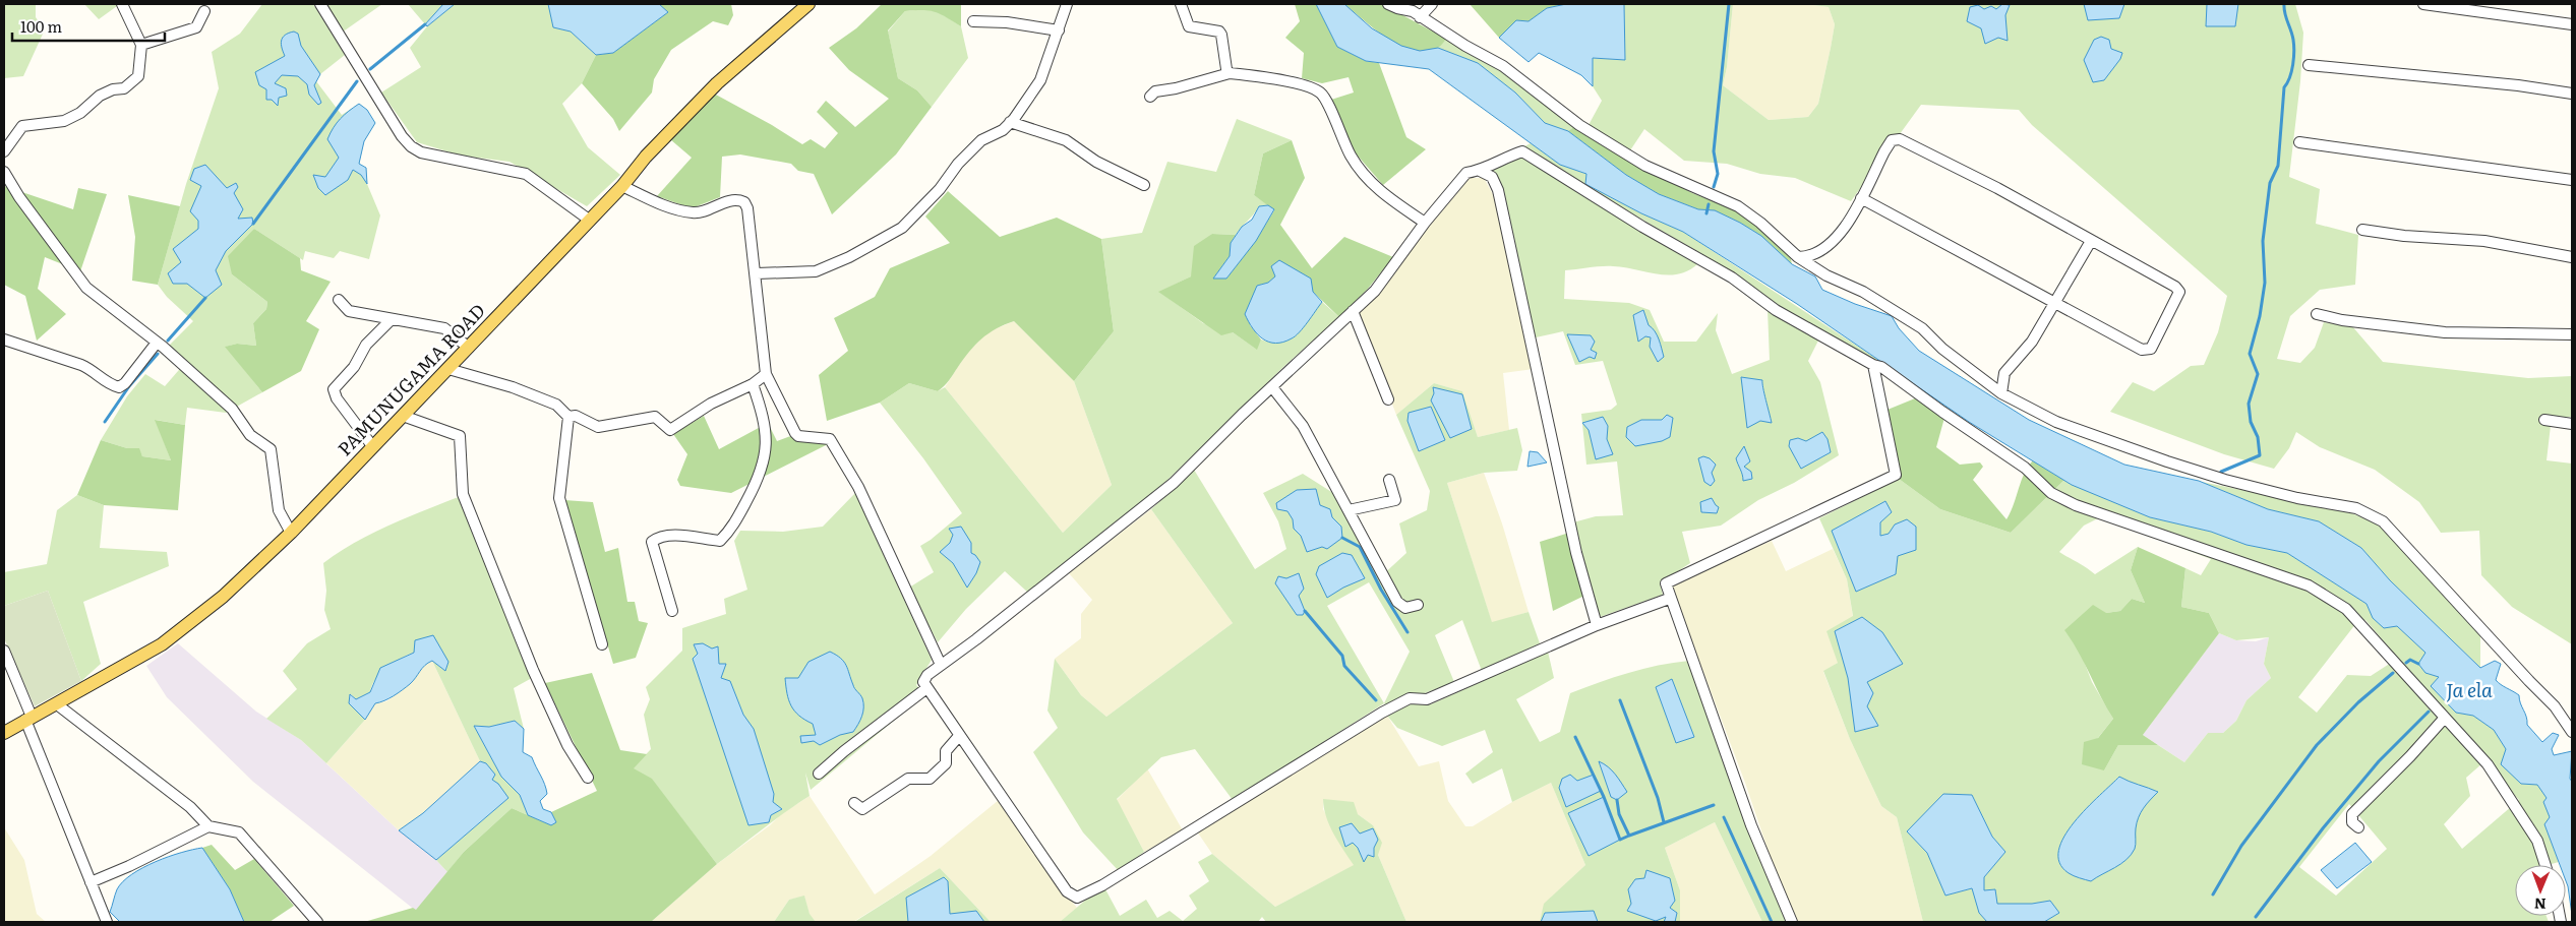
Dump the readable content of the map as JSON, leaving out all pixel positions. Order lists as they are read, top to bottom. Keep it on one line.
{"streets":{"main road":["PAMUNUGAMA ROAD"]},"water":["Ja ela"],"scale_bar":"100 m","north":"bottom"}
